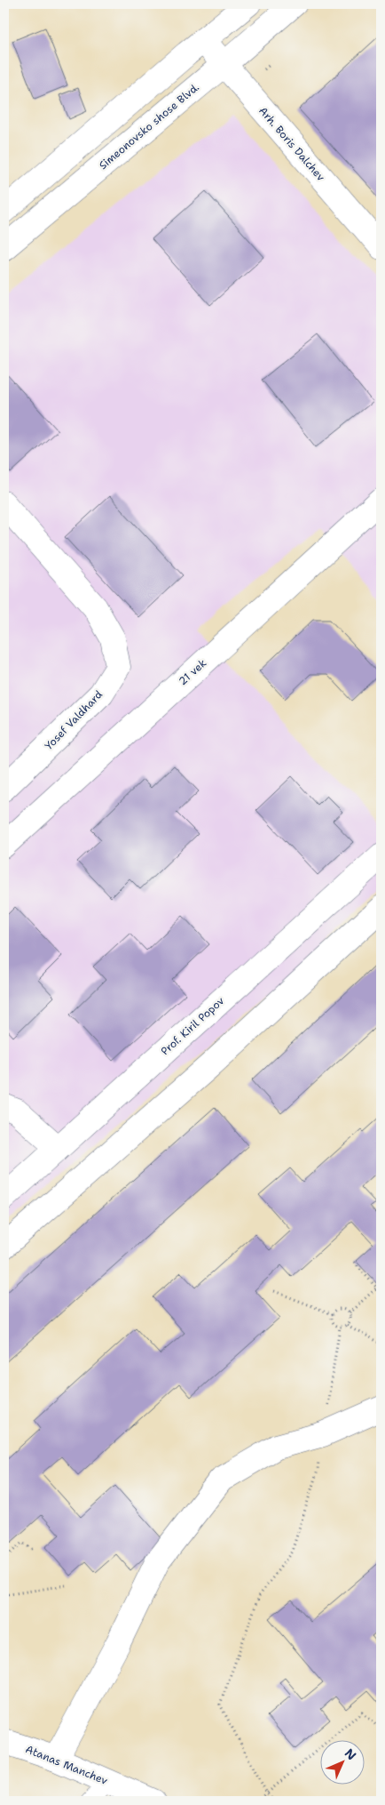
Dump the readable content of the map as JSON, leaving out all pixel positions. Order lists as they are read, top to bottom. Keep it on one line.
{"streets":{"street":["Simeonovsko shose Blvd.","Arh. Boris Dalchev","21 vek","Yosef Valdhard","Prof. Kiril Popov","Atanas Manchev"]},"crossings":[["Simeonovsko shose Blvd.","Arh. Boris Dalchev"]],"north":"top right"}
